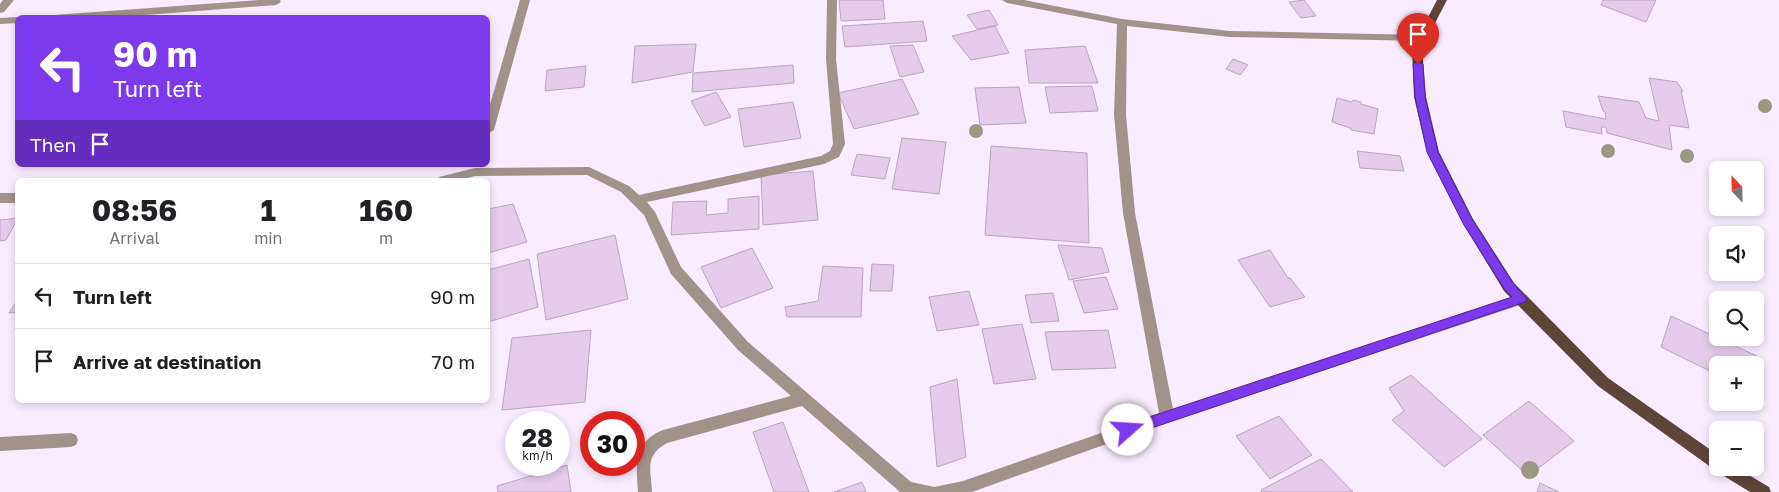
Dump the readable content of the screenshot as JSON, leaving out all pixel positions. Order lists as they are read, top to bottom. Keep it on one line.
{"north":"top","page":{"turn":["90 m","Turn left"],"then":"Then","map_buttons":["+","−"],"eta":["08:56","Arrival","1","min","160","m"],"list":[{"name":"Turn left","value":"90 m"},{"name":"Arrive at destination","value":"70 m"}],"speed":"28 km/h","limit":"30"}}
